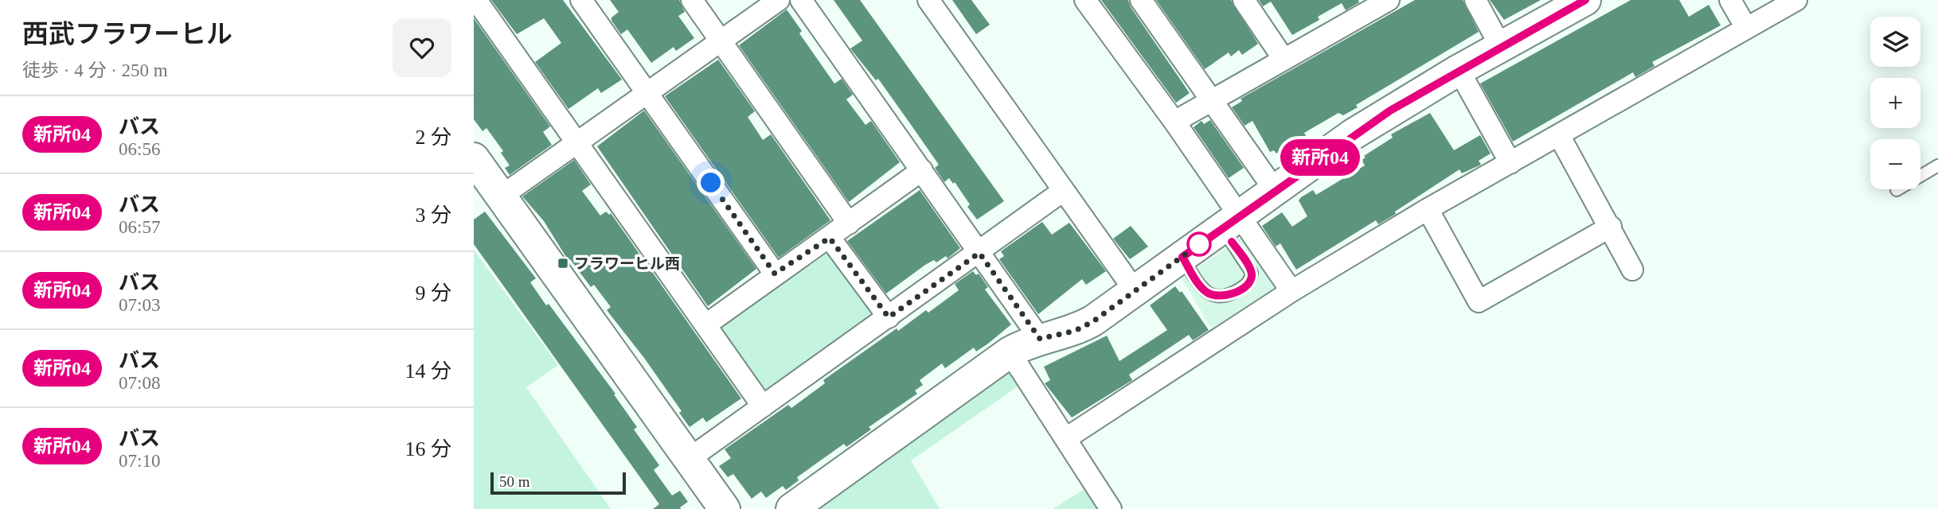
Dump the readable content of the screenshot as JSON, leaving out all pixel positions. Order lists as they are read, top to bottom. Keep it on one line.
{"places":{"transit":["フラワーヒル西"]},"lines":["bus line 新所04"],"scale_bar":"50 m","page":{"heading":["西武フラワーヒル","徒歩 · 4 分 · 250 m"],"on_map":"新所04","map_buttons":["+","−"],"list":[{"mark":"新所04","name":"バス","note":"06:56","value":"2 分"},{"mark":"新所04","name":"バス","note":"06:57","value":"3 分"},{"mark":"新所04","name":"バス","note":"07:03","value":"9 分"},{"mark":"新所04","name":"バス","note":"07:08","value":"14 分"},{"mark":"新所04","name":"バス","note":"07:10","value":"16 分"}],"scale":"50 m"}}
